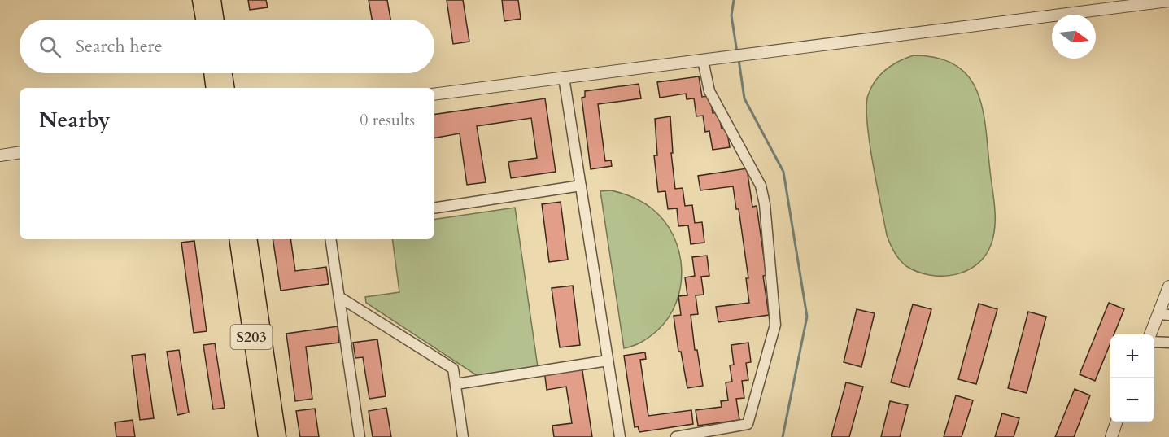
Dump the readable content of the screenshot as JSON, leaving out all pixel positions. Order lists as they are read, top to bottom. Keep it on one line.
{"streets":{"main road":["S203"]},"north":"right","page":{"search":"Search here","heading":["Nearby","0 results"],"map_buttons":["+","−"]}}
